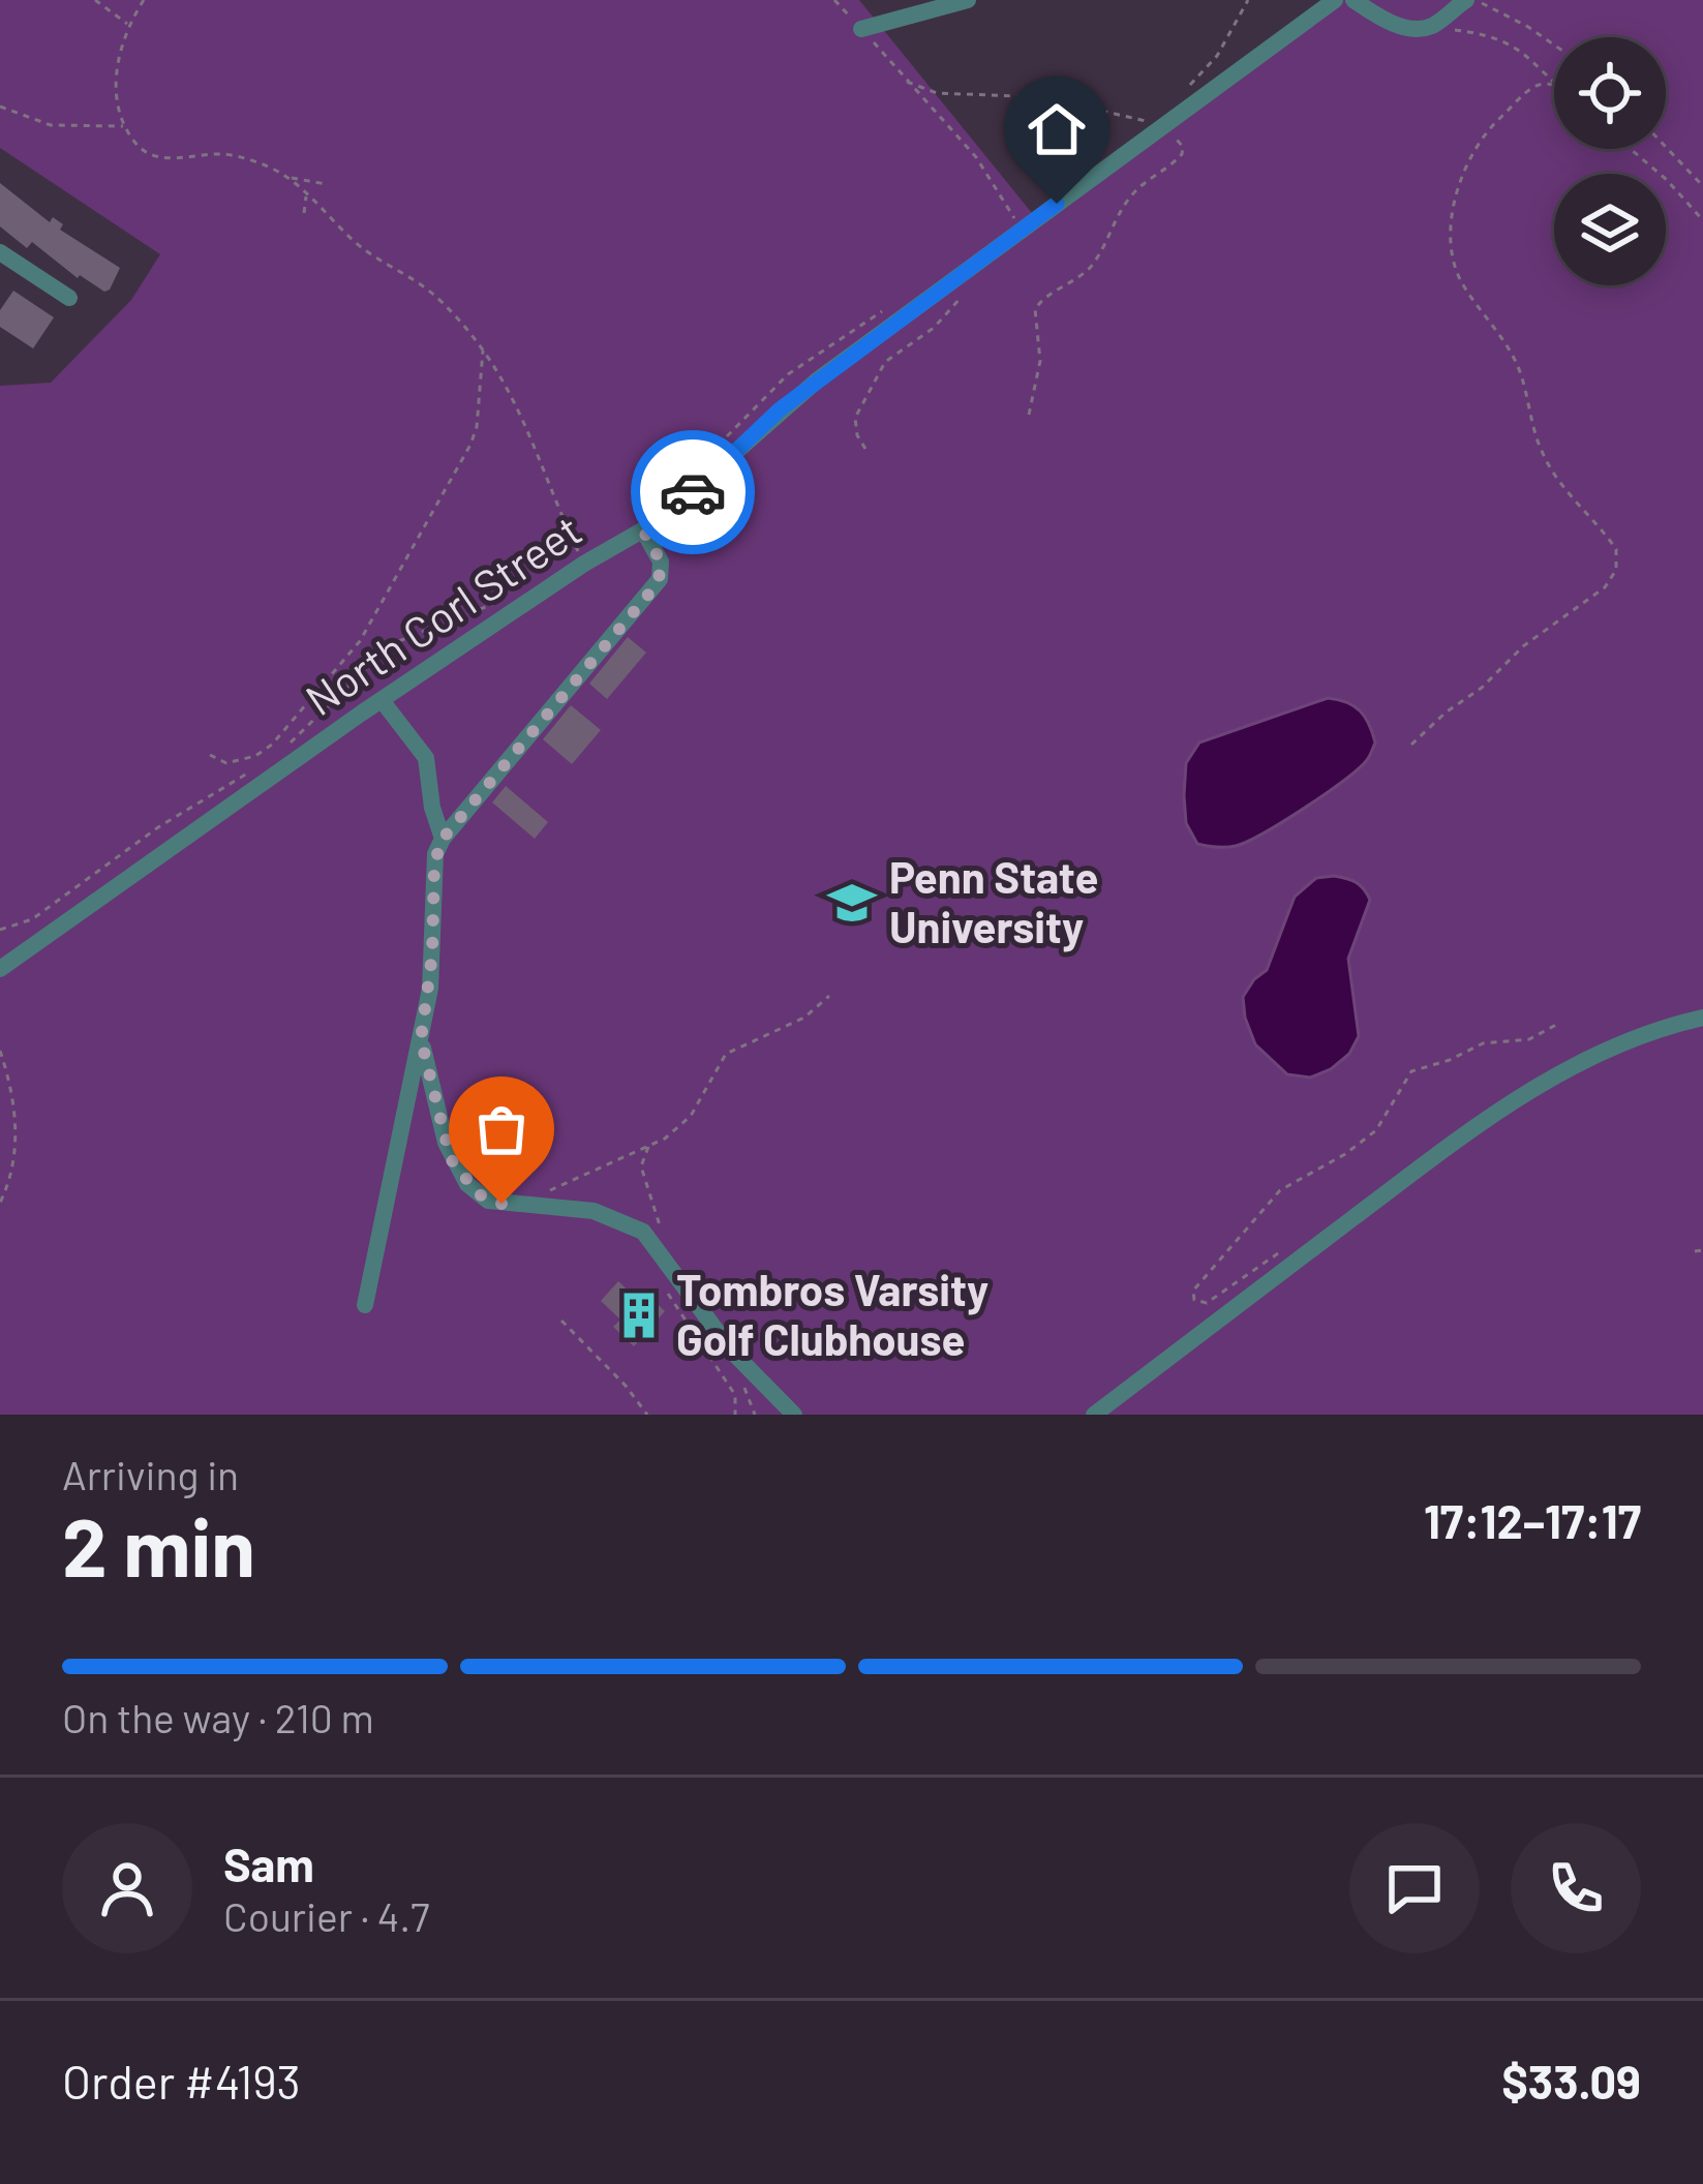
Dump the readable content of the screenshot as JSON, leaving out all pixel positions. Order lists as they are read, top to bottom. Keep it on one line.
{"streets":{"street":["North Corl Street"]},"places":{"school or university":["Penn State University"],"building":["Tombros Varsity Golf Clubhouse"]},"page":{"heading":["2 min","Arriving in","17:12–17:17"],"panel":["Sam","Courier · 4.7","Order #4193","$33.09"],"bar":"On the way · 210 m"}}
